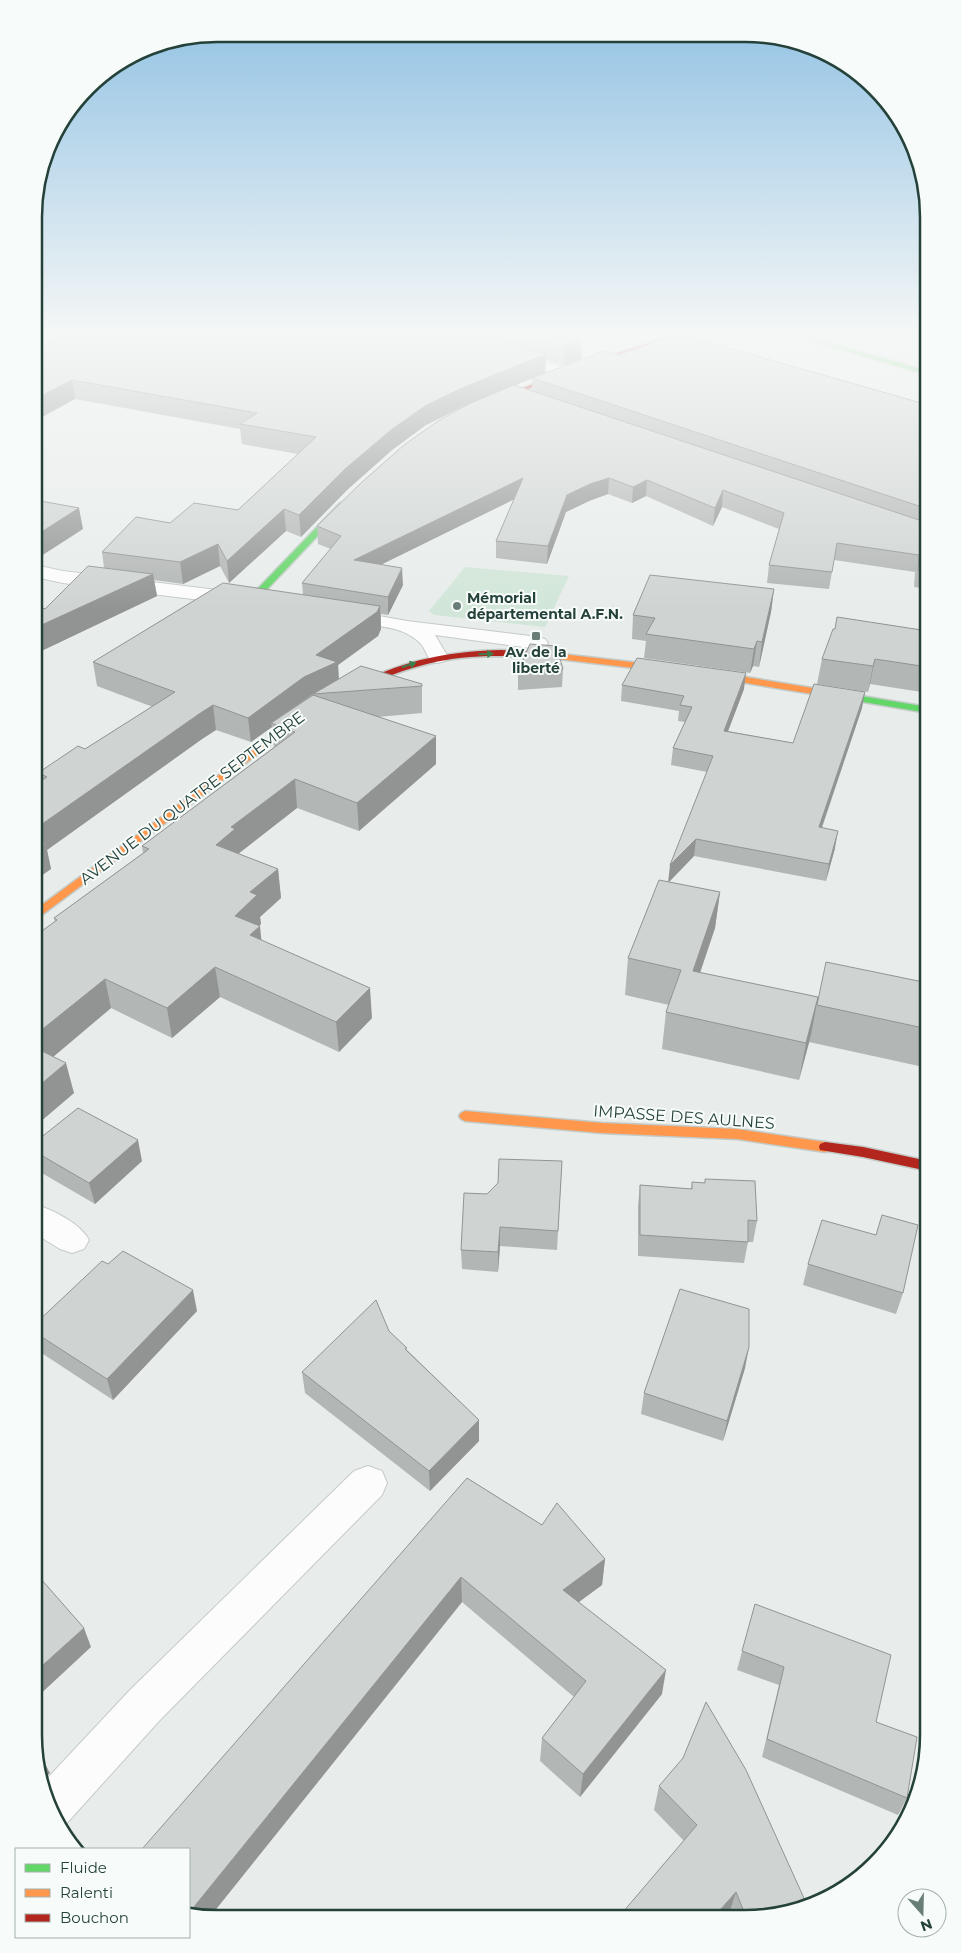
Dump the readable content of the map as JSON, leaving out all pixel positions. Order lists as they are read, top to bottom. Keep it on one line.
{"streets":{"street":["AVENUE DU QUATRE SEPTEMBRE","IMPASSE DES AULNES"]},"places":{"other":["Mémorial départemental A.F.N."],"transit":["Av. de la liberté"]},"legend":["Fluide","Ralenti","Bouchon"],"north":"bottom"}
